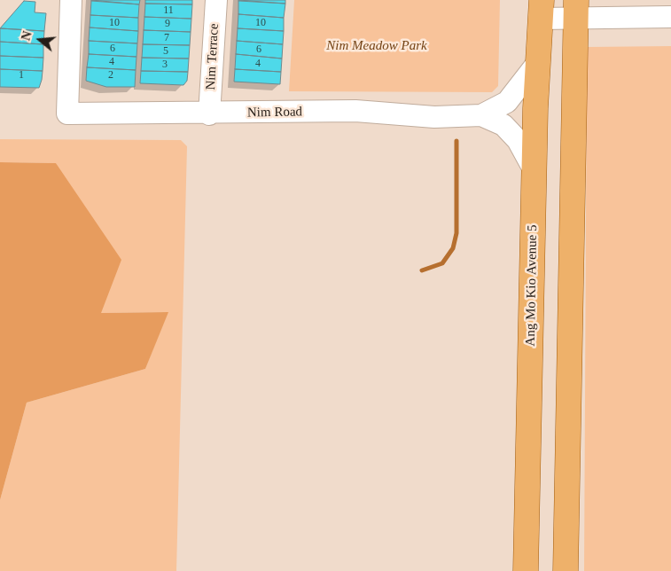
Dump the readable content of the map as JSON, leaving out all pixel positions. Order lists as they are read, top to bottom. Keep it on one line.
{"streets":{"main road":["Ang Mo Kio Avenue 5"],"street":["Nim Terrace","Nim Road"]},"crossings":[["Nim Terrace","Nim Road"]],"parks":["Nim Meadow Park"],"house_numbers":["11","10","10","9","7","6","6","5","4","4","3","1","2"],"north":"left"}
